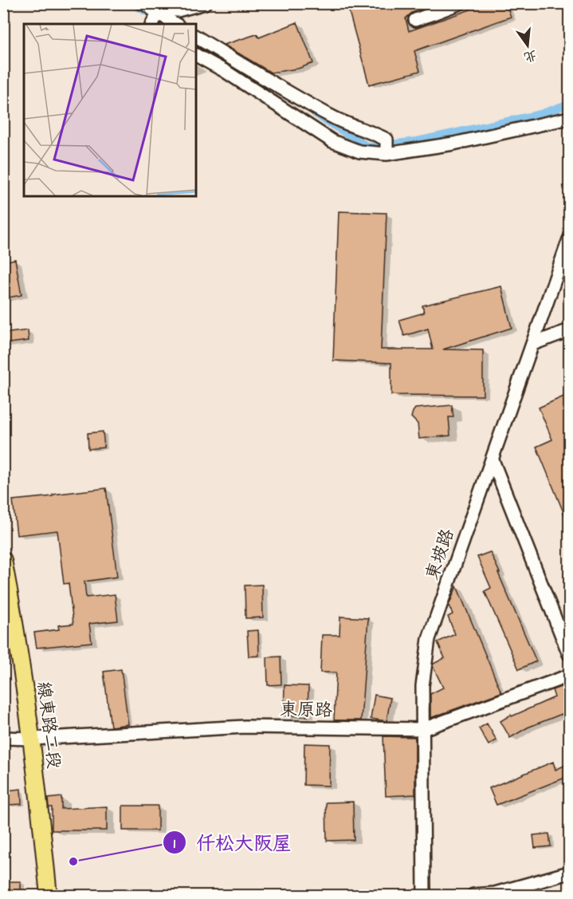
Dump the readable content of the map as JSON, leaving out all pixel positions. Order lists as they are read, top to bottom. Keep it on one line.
{"streets":{"main road":["線東路二段"],"street":["東坡路","東原路"]},"crossings":[["東坡路","東原路"],["東原路","線東路二段"]],"places":["仟松大阪屋"],"north":"bottom"}
